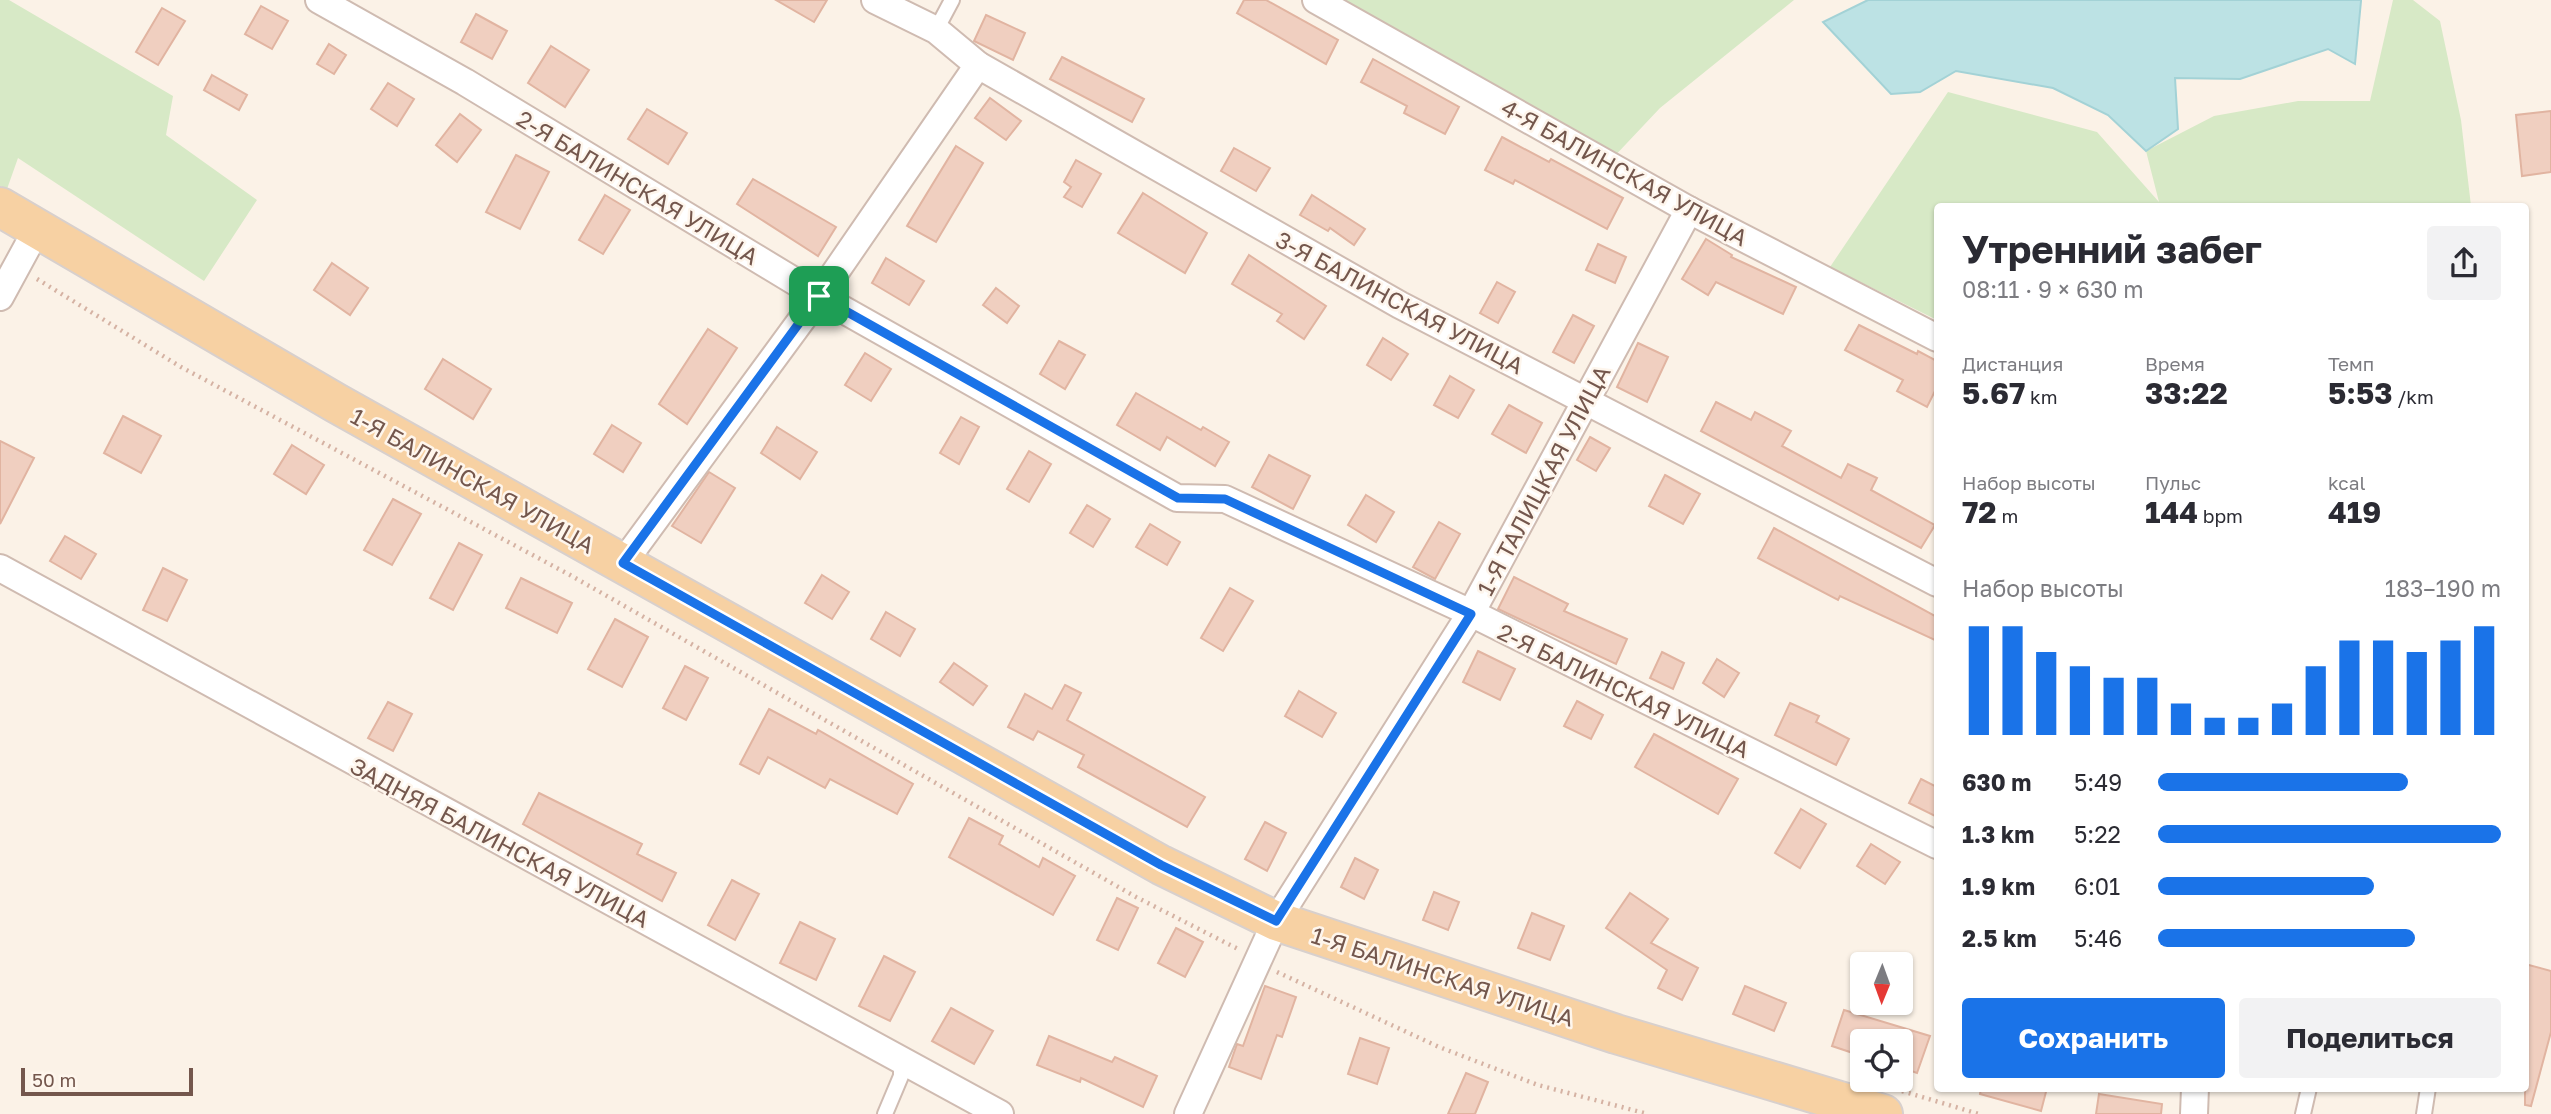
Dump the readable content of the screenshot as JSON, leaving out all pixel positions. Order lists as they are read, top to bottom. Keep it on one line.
{"streets":{"main road":["1-Я БАЛИНСКАЯ УЛИЦА"],"street":["4-Я БАЛИНСКАЯ УЛИЦА","2-Я БАЛИНСКАЯ УЛИЦА","3-Я БАЛИНСКАЯ УЛИЦА","1-Я ТАЛИЦКАЯ УЛИЦА","ЗАДНЯЯ БАЛИНСКАЯ УЛИЦА"]},"crossings":[["4-Я БАЛИНСКАЯ УЛИЦА","1-Я ТАЛИЦКАЯ УЛИЦА"],["2-Я БАЛИНСКАЯ УЛИЦА","1-Я ТАЛИЦКАЯ УЛИЦА"],["3-Я БАЛИНСКАЯ УЛИЦА","1-Я ТАЛИЦКАЯ УЛИЦА"],["1-Я БАЛИНСКАЯ УЛИЦА","1-Я ТАЛИЦКАЯ УЛИЦА"]],"scale_bar":"50 m","north":"bottom","page":{"heading":["Утренний забег","08:11 · 9 × 630 m"],"stats":[["Дистанция","5.67 km"],["Время","33:22"],["Темп","5:53 /km"],["Набор высоты","72 m"],["Пульс","144 bpm"],["kcal","419"]],"chart":["Набор высоты","183–190 m"],"list":[{"name":"630 m","note":"5:49"},{"name":"1.3 km","note":"5:22"},{"name":"1.9 km","note":"6:01"},{"name":"2.5 km","note":"5:46"}],"buttons":["Сохранить","Поделиться"],"scale":"50 m"}}
